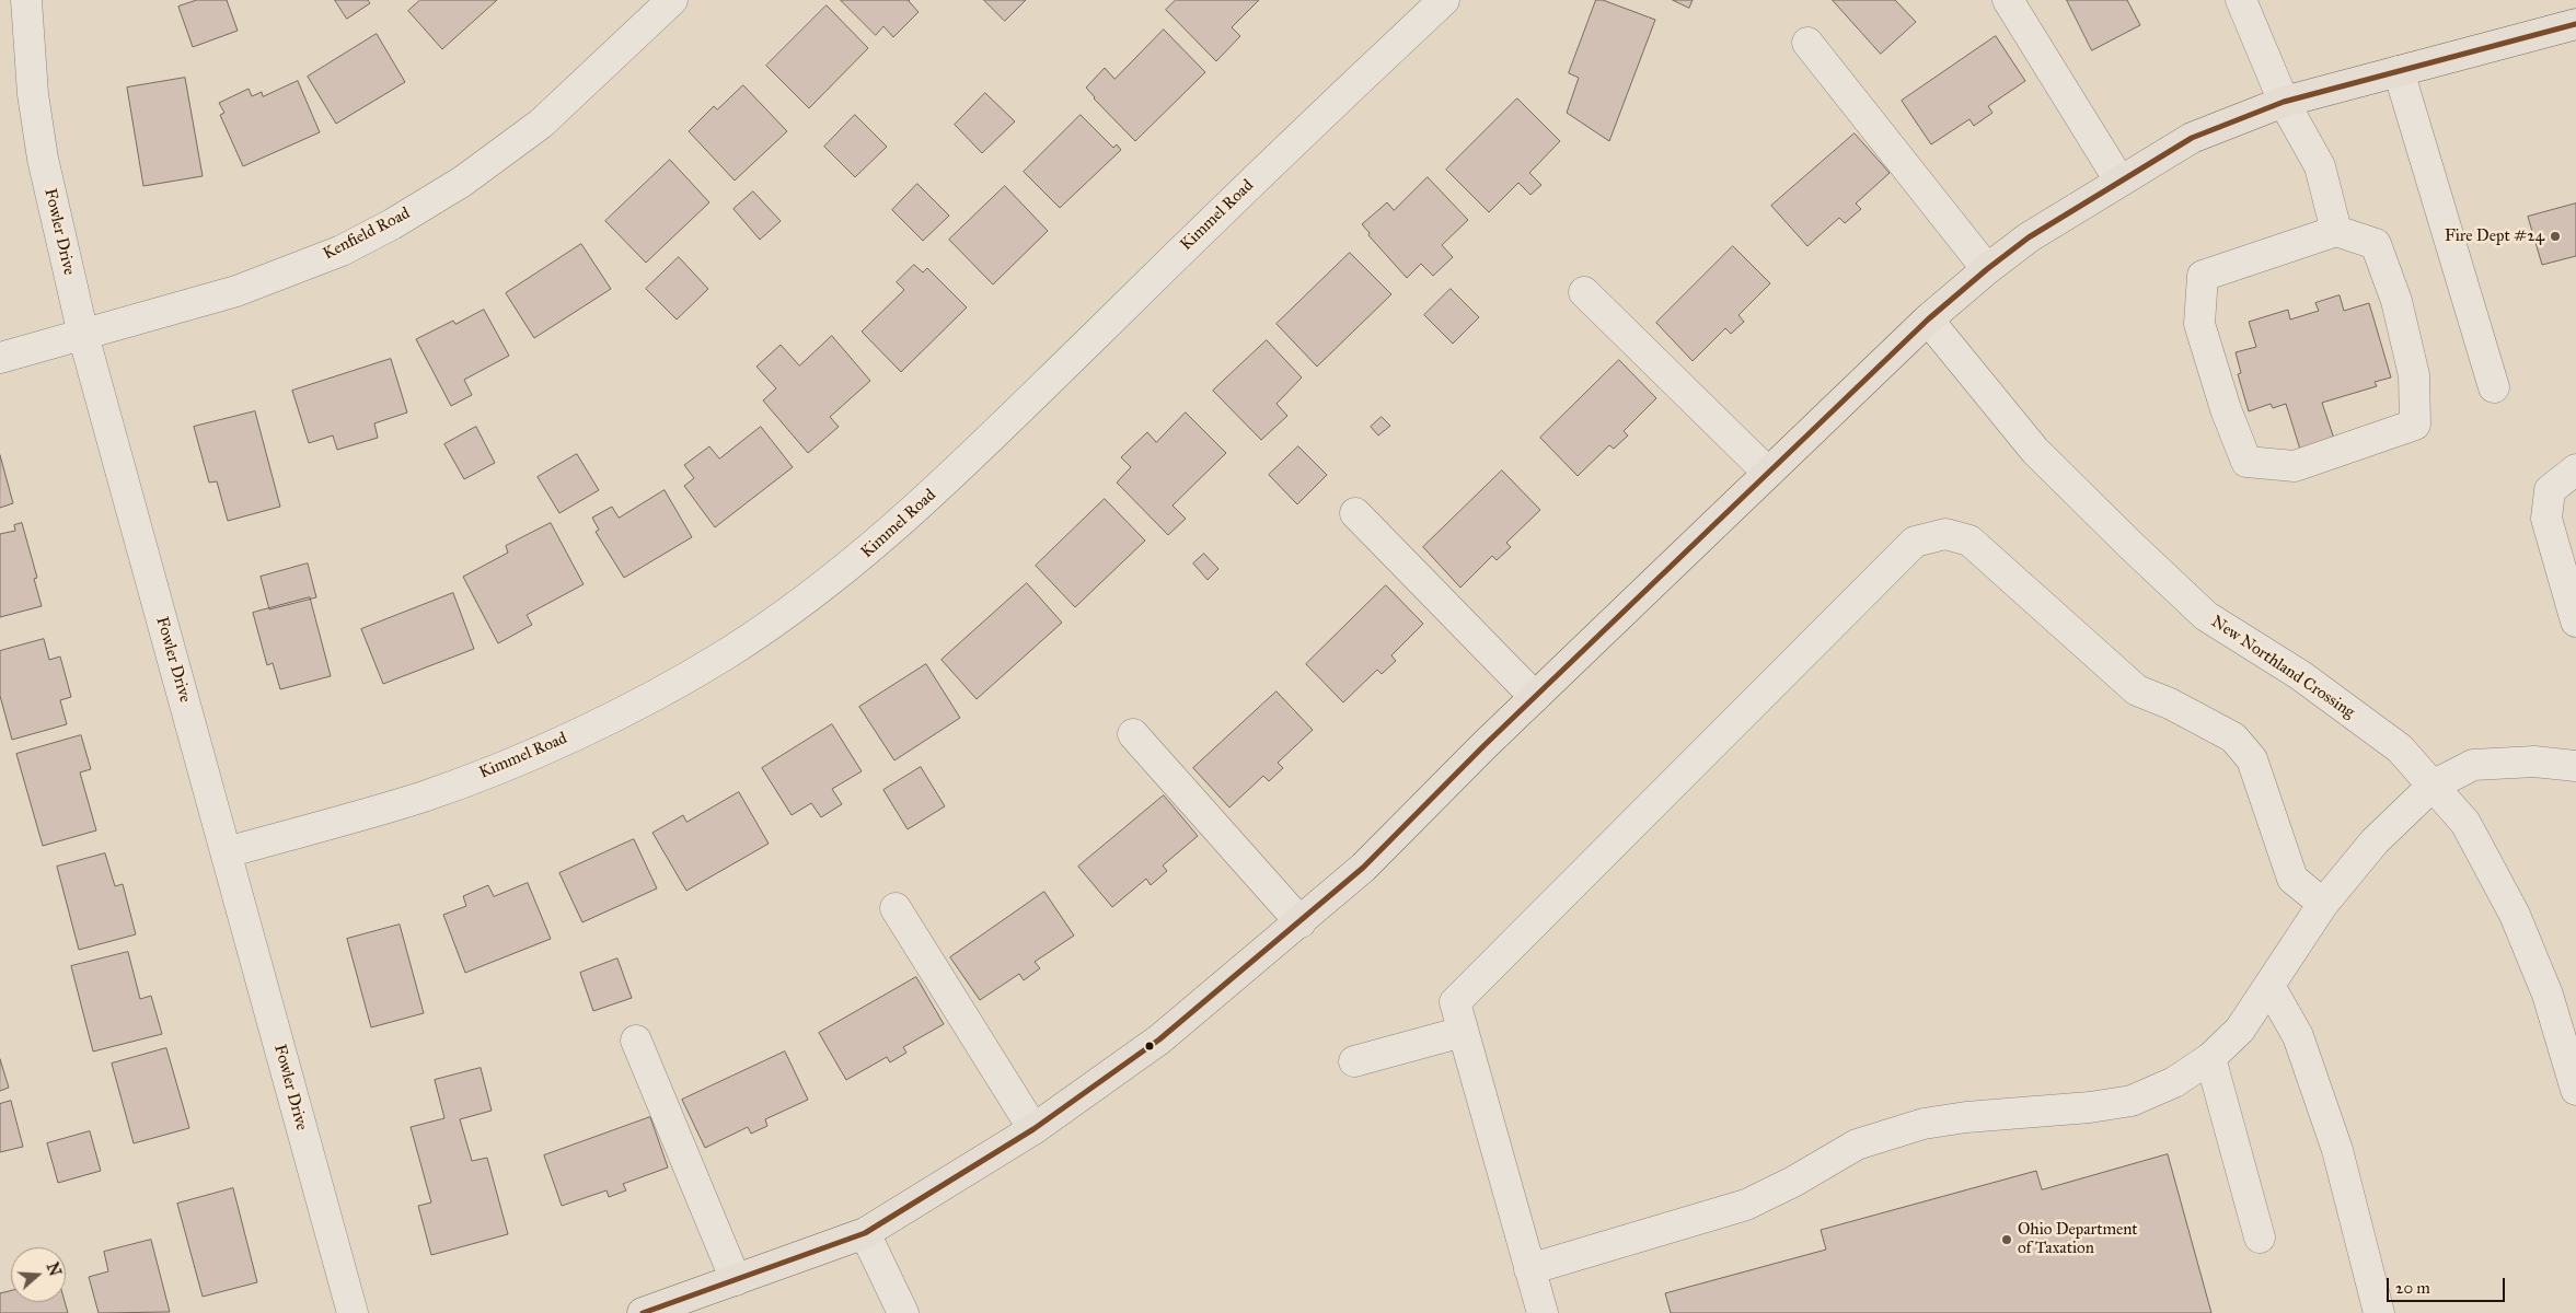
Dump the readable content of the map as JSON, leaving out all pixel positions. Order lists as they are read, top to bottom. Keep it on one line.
{"streets":{"street":["Kimmel Road","Fowler Drive","Kenfield Road","New Northland Crossing"]},"crossings":[["Kimmel Road","Fowler Drive"],["Fowler Drive","Kenfield Road"]],"places":["Fire Dept #24","Ohio Department of Taxation"],"scale_bar":"20 m","north":"right"}
